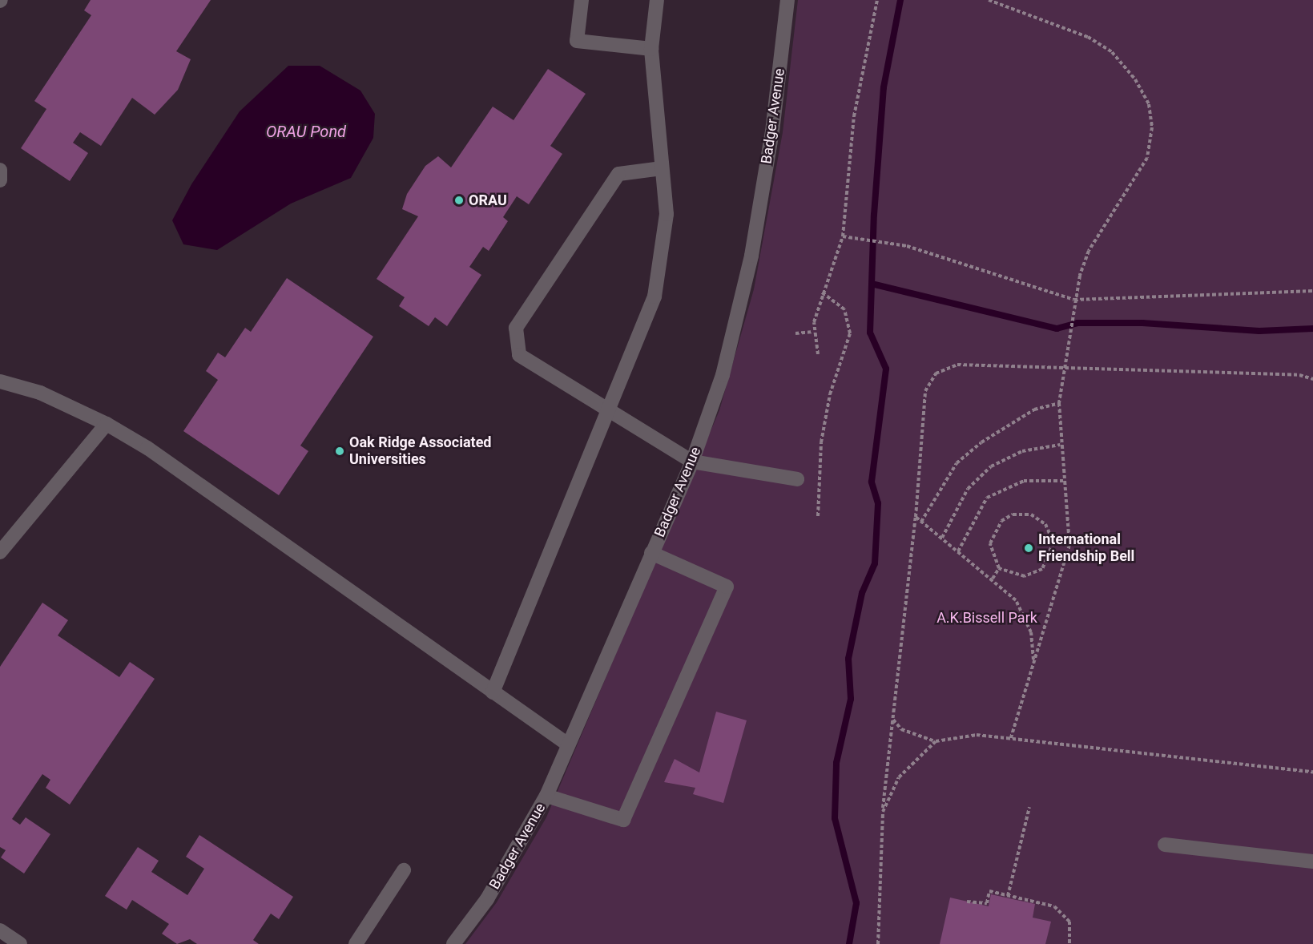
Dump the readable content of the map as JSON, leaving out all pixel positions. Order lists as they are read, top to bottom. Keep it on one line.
{"streets":{"street":["Badger Avenue"]},"water":["ORAU Pond"],"parks":["A.K.Bissell Park"],"places":["ORAU","Oak Ridge Associated Universities","International Friendship Bell"]}
